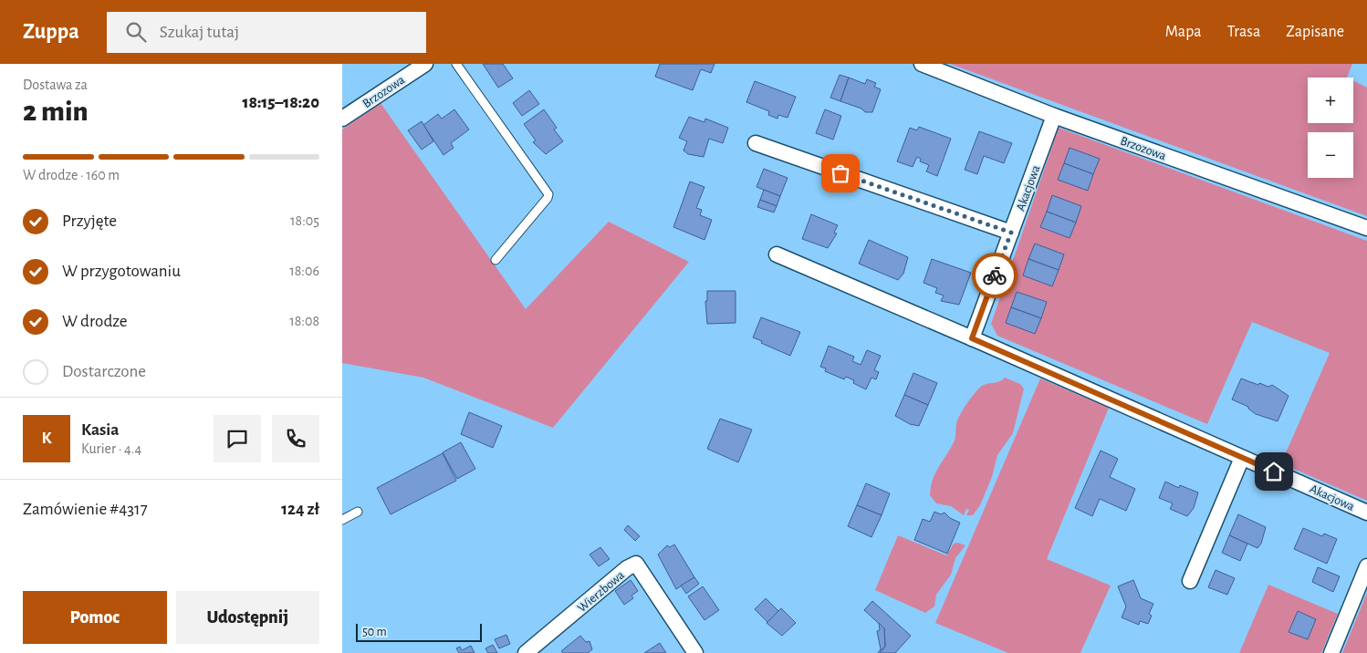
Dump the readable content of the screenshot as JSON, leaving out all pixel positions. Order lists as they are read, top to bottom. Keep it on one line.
{"streets":{"street":["Brzozowa","Akacjowa","Wierzbowa"]},"crossings":[["Brzozowa","Akacjowa"]],"scale_bar":"50 m","page":{"header":"Zuppa","search":"Szukaj tutaj","nav":["Mapa","Trasa","Zapisane"],"heading":["2 min","Dostawa za","18:15–18:20"],"panel":["Kasia","Kurier · 4.4","Zamówienie #4317","124 zł"],"map_buttons":["+","−"],"bar":"W drodze · 160 m","list":[["Przyjęte","18:05"],["W przygotowaniu","18:06"],["W drodze","18:08"],"Dostarczone"],"round":"K","buttons":["Pomoc","Udostępnij"],"scale":"50 m"}}
